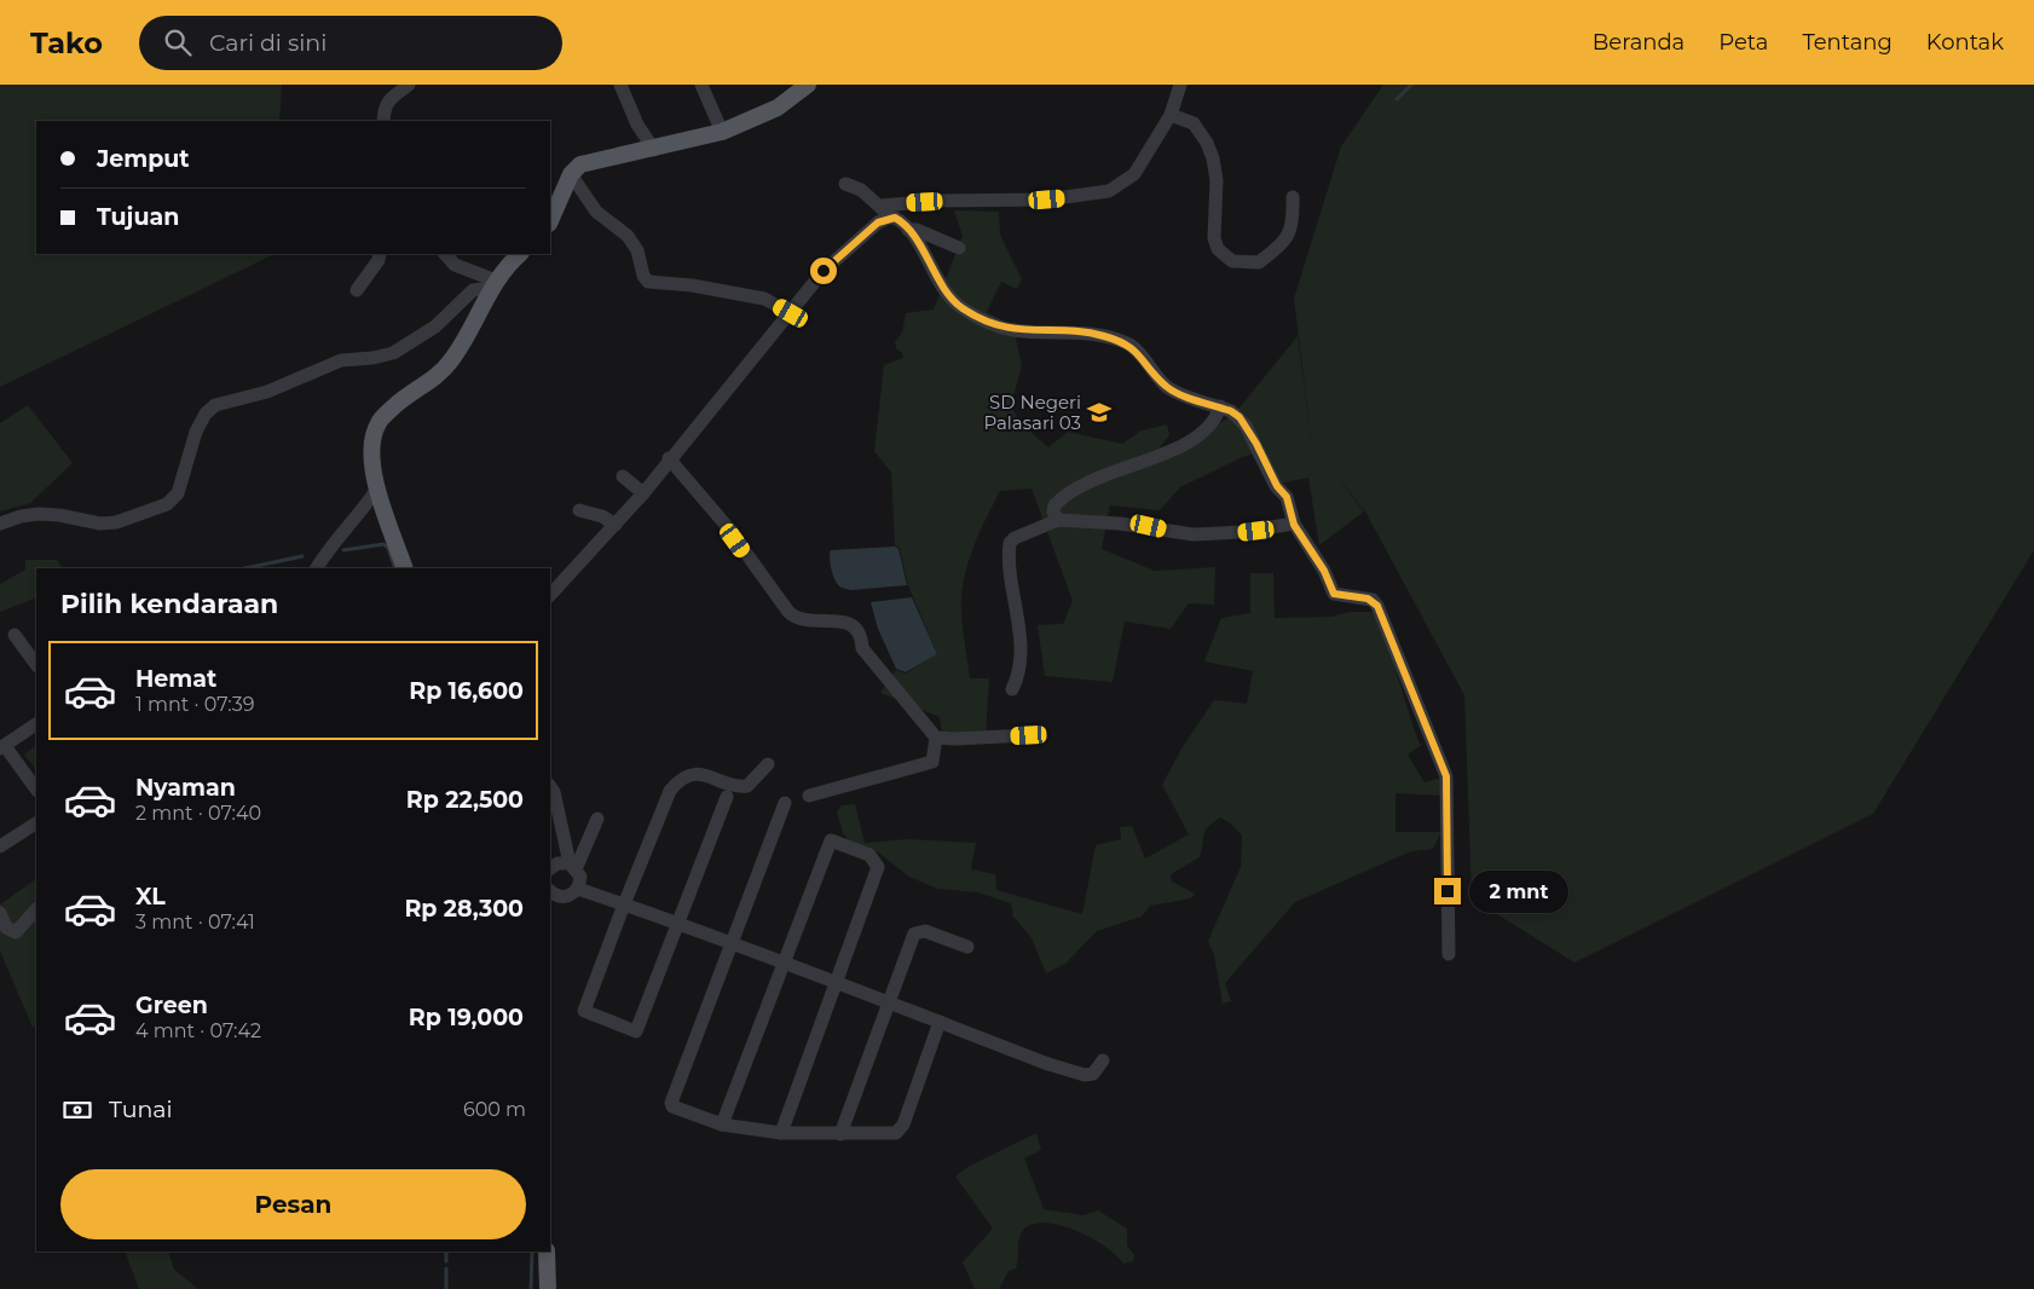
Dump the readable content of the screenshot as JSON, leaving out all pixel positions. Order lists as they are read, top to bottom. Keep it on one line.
{"places":{"school or university":["SD Negeri Palasari 03"]},"page":{"header":"Tako","search":"Cari di sini","nav":["Beranda","Peta","Tentang","Kontak"],"banner":["Jemput","Tujuan"],"heading":"Pilih kendaraan","list":[{"name":"Hemat","note":"1 mnt · 07:39","value":"Rp 16,600"},{"name":"Nyaman","note":"2 mnt · 07:40","value":"Rp 22,500"},{"name":"XL","note":"3 mnt · 07:41","value":"Rp 28,300"},{"name":"Green","note":"4 mnt · 07:42","value":"Rp 19,000"}],"bubble":"2 mnt","pay":["Tunai","600 m"],"buttons":"Pesan"}}
